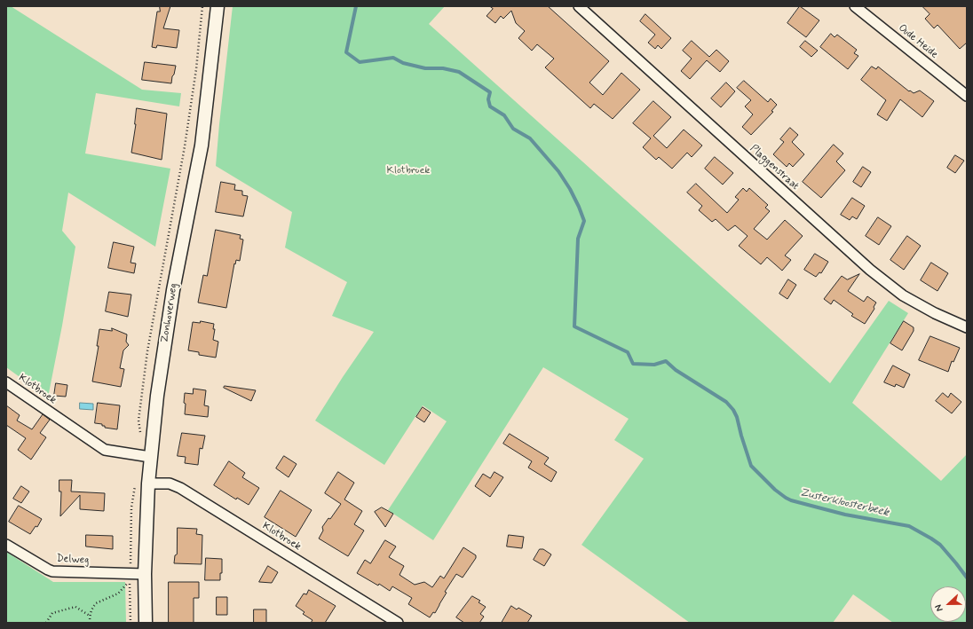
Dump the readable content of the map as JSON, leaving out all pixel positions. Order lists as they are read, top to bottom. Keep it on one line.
{"streets":{"street":["Oude Heide","Plaggenstraat","Zonhoverweg","Klotbroek","Delweg"]},"crossings":[["Zonhoverweg","Klotbroek"],["Zonhoverweg","Delweg"]],"water":["Zusterkloosterbeek"],"parks":["Klotbroek"],"north":"left"}
